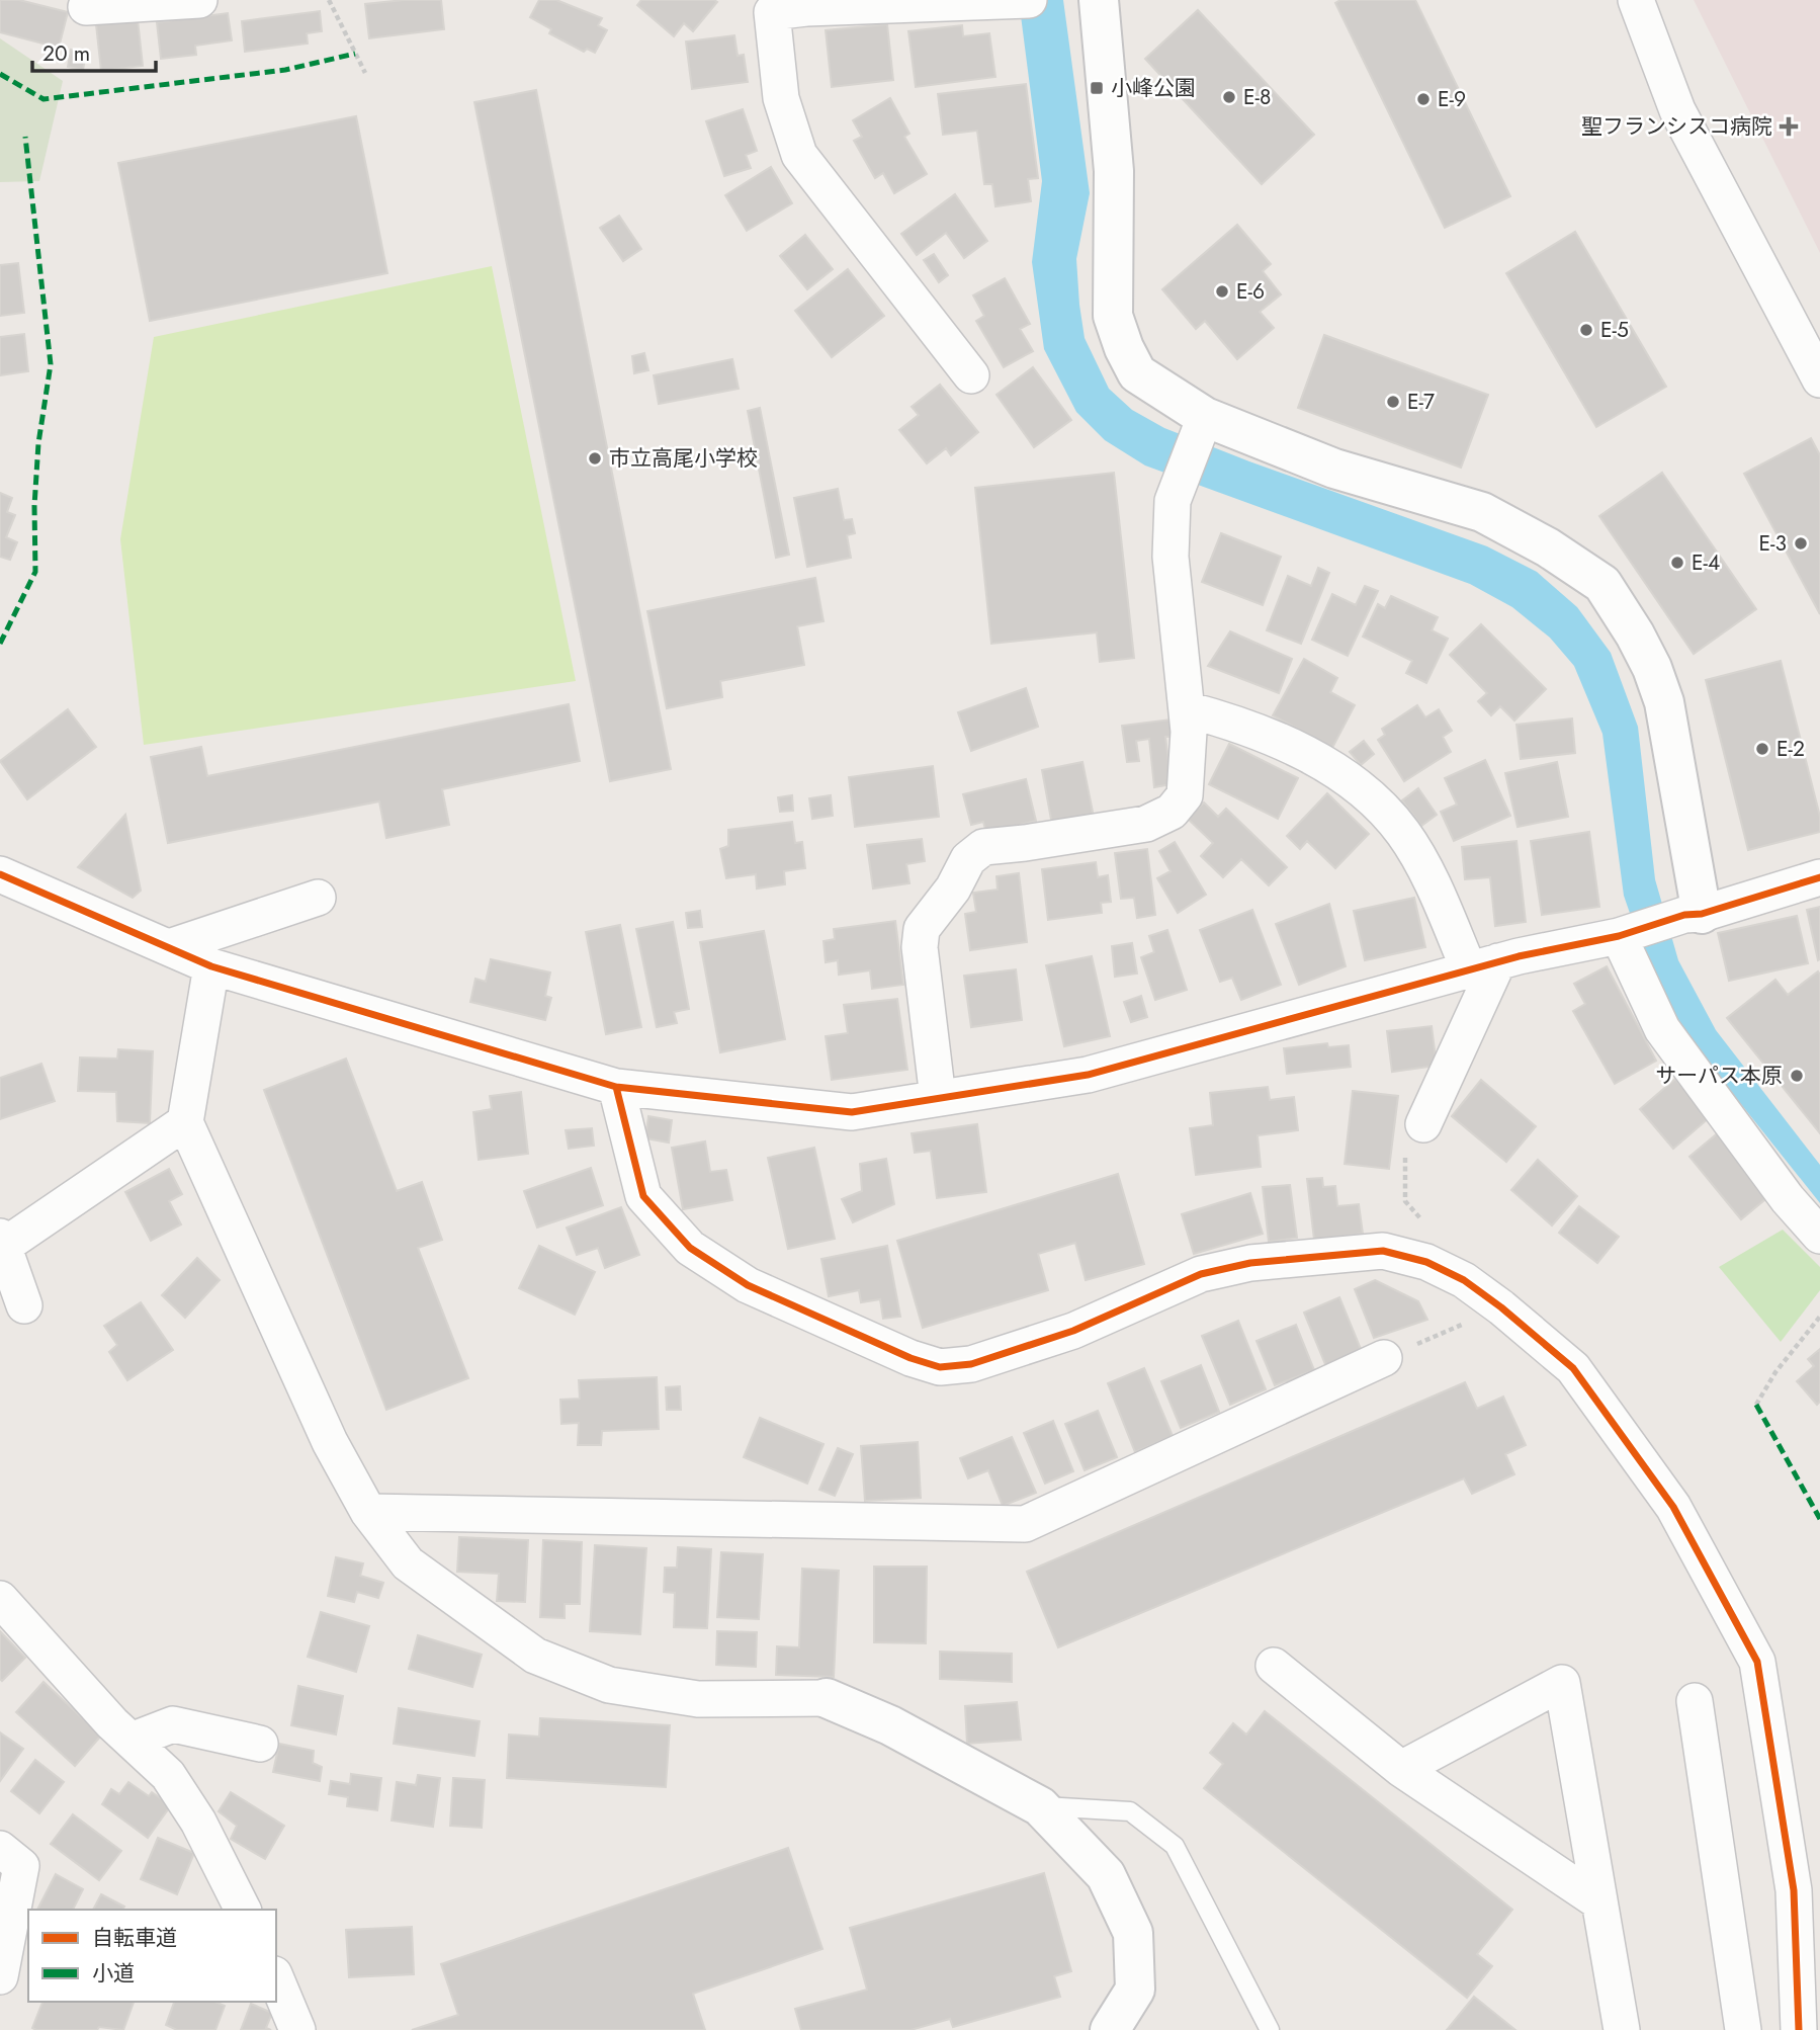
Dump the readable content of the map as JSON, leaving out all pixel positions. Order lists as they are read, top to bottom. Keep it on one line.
{"places":{"transit":["小峰公園"],"other":["E-8","E-9","E-6","E-5","E-7","市立高尾小学校","E-3","E-4","E-2","サーパス本原"],"health":["聖フランシスコ病院"]},"legend":["自転車道","小道"],"scale_bar":"20 m"}
